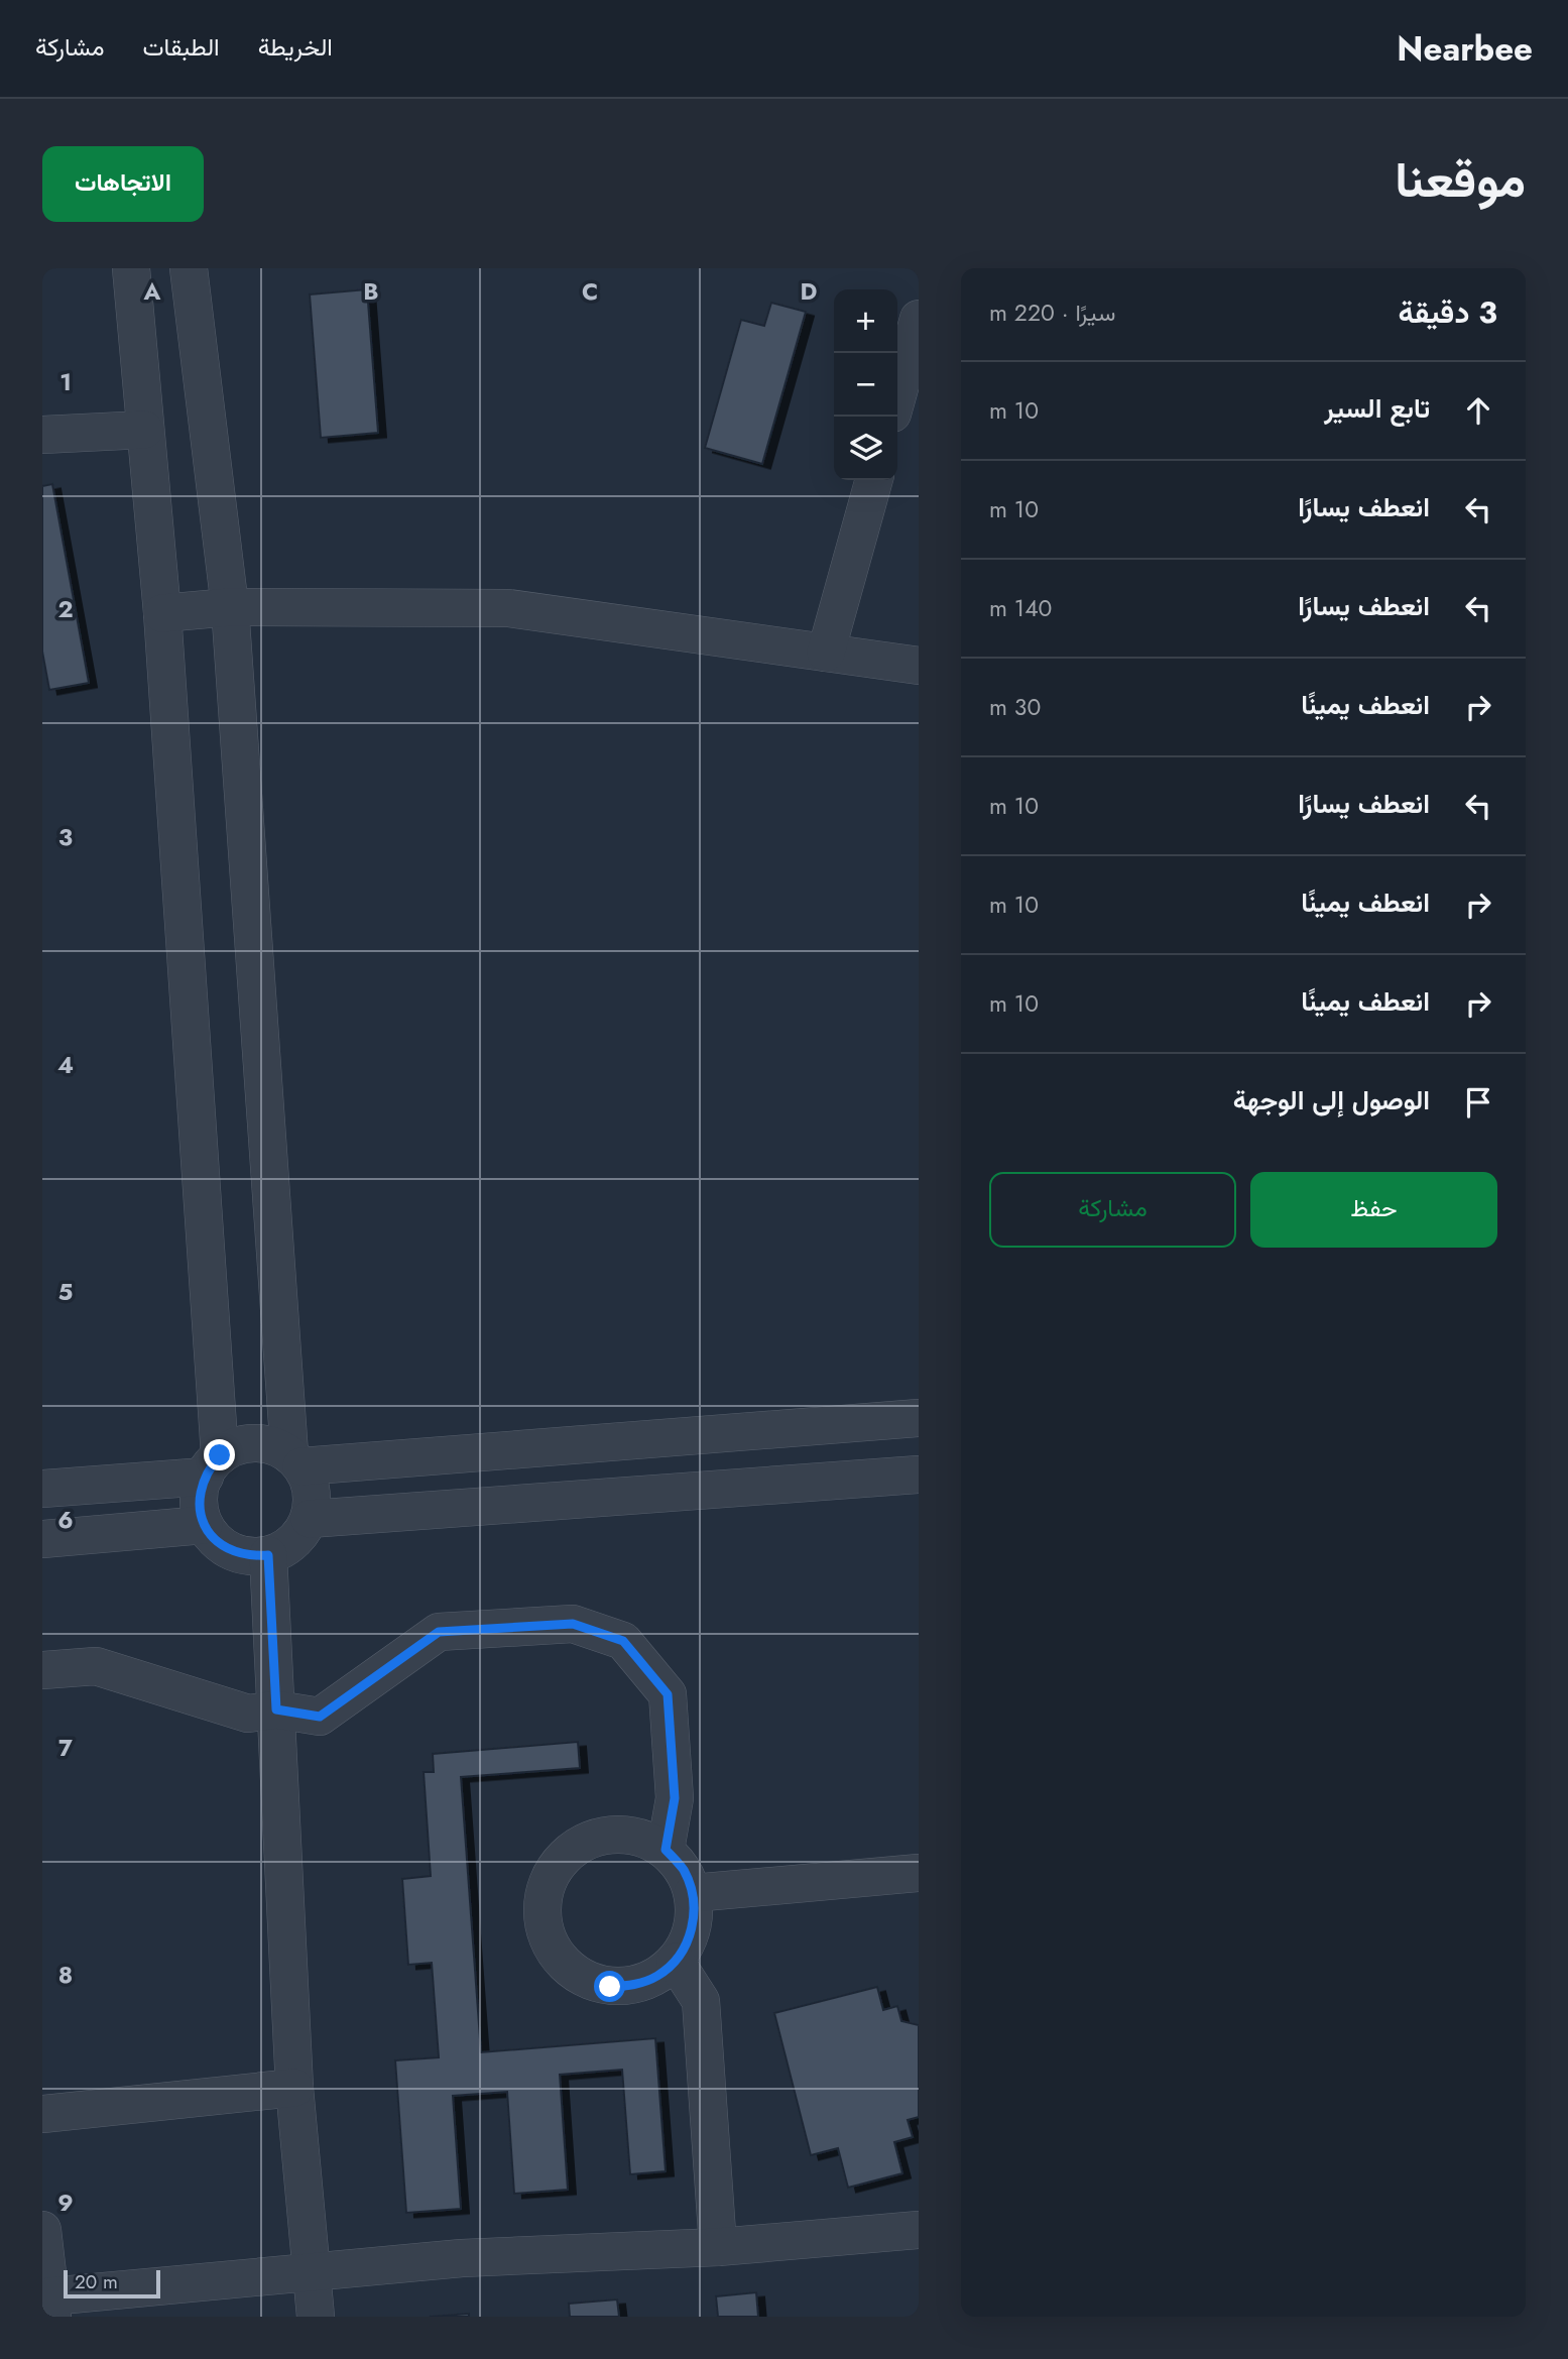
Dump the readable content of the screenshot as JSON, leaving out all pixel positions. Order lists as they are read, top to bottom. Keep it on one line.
{"scale_bar":"20 m","page":{"header":"Nearbee","nav":["الخريطة","الطبقات","مشاركة"],"title":"موقعنا","buttons":["الاتجاهات",["حفظ","مشاركة"]],"heading":["3 دقيقة","سيرًا · 220 m"],"map_buttons":["+","−"],"list":[["تابع السير","10 m"],["انعطف يسارًا","10 m"],["انعطف يسارًا","140 m"],["انعطف يمينًا","30 m"],["انعطف يسارًا","10 m"],["انعطف يمينًا","10 m"],["انعطف يمينًا","10 m"],"الوصول إلى الوجهة"],"scale":"20 m"},"grid":{"columns":["A","B","C","D"],"rows":["1","2","3","4","5","6","7","8","9"]}}
